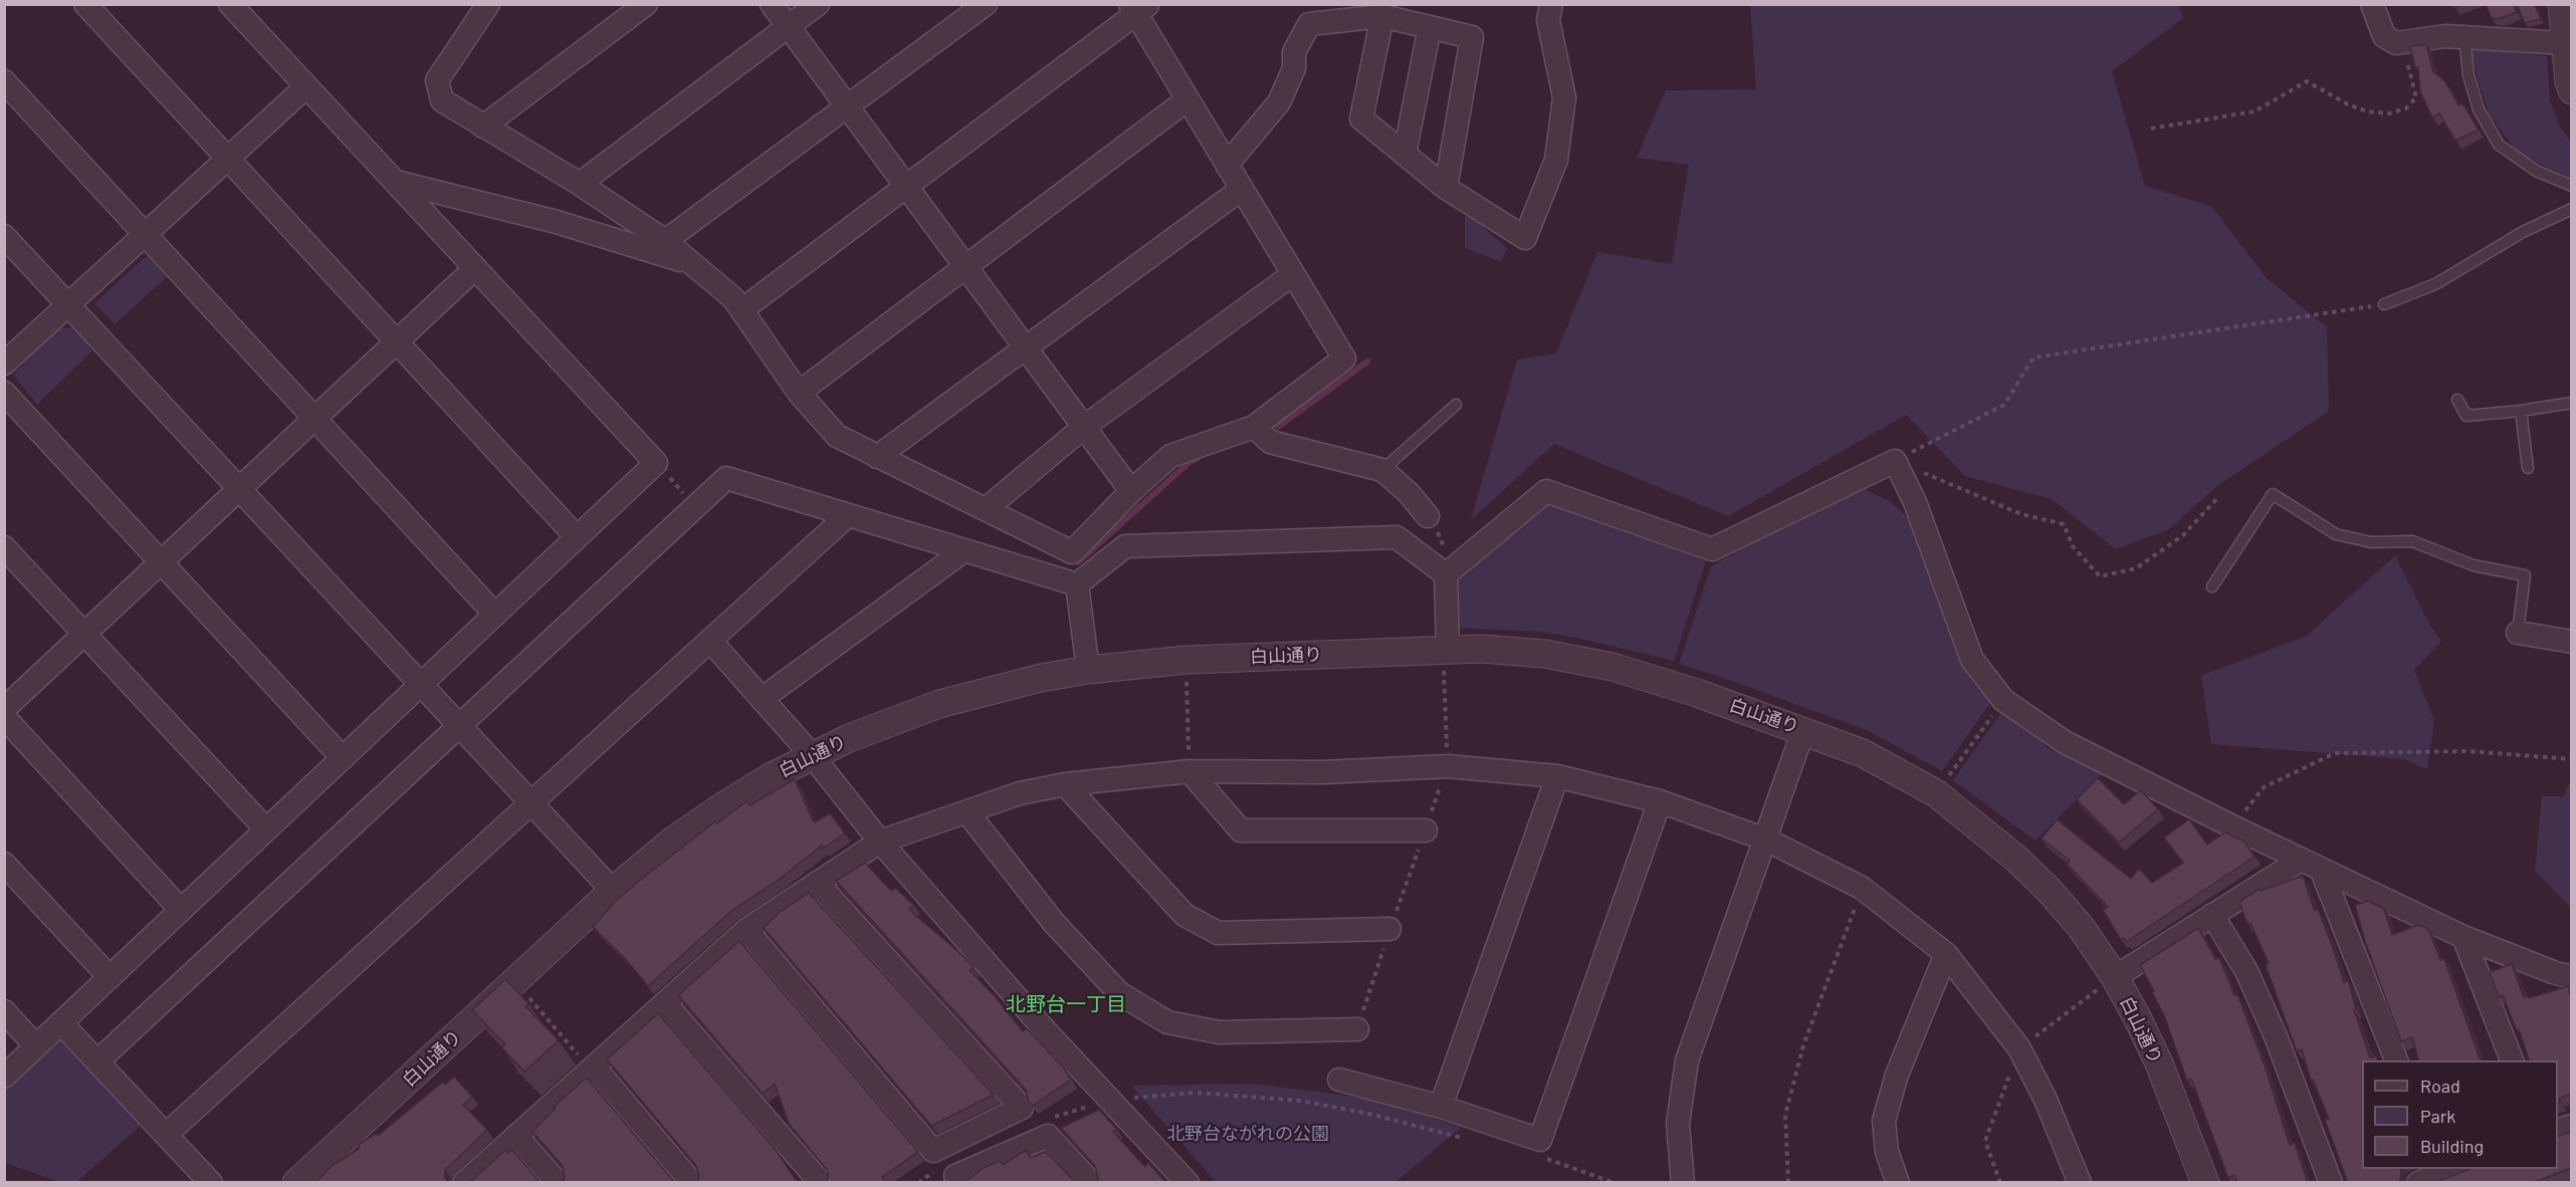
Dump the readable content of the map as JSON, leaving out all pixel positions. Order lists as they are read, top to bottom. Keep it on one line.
{"streets":{"street":["白山通り"]},"districts":["北野台一丁目"],"parks":["北野台ながれの公園"],"legend":["Road","Park","Building"]}
